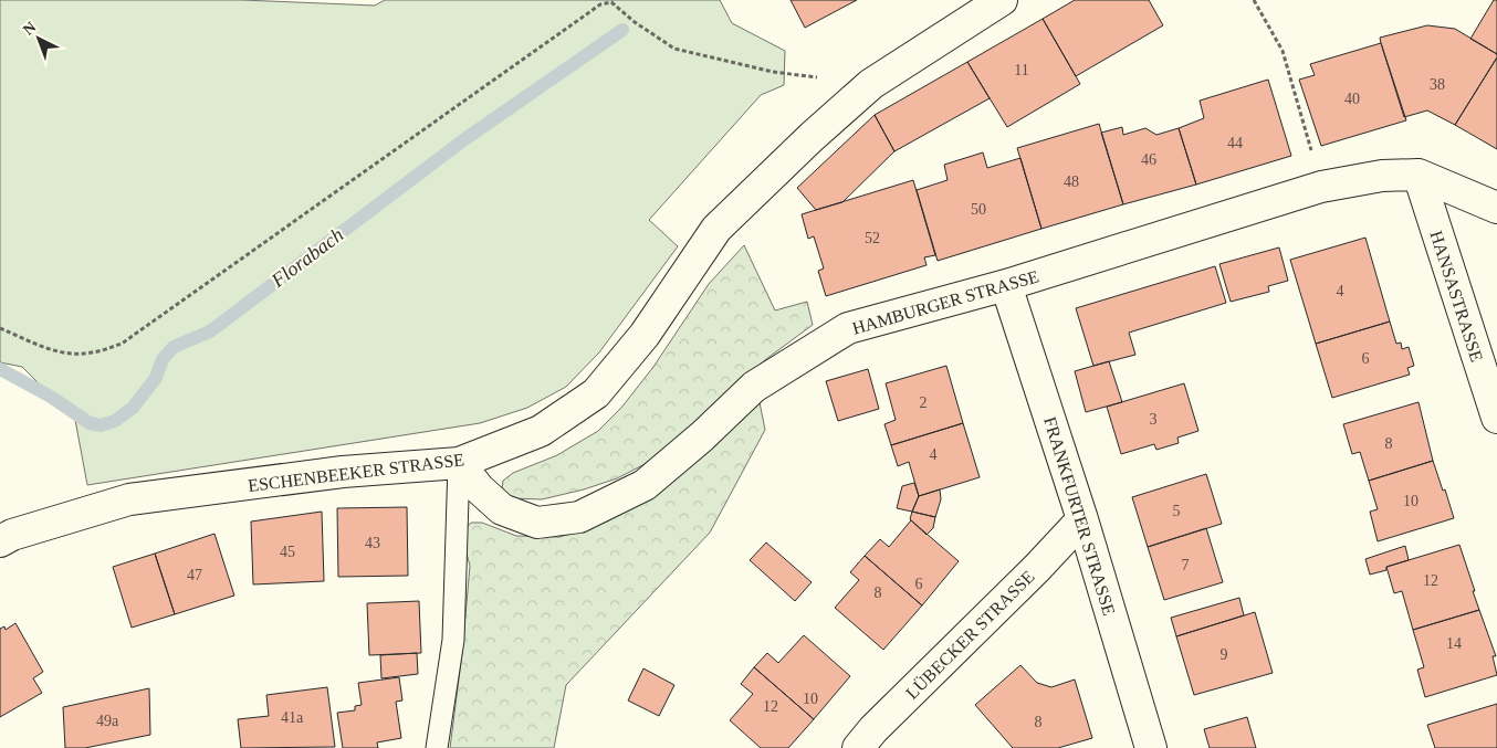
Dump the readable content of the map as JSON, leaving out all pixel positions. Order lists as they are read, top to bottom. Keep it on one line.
{"streets":{"street":["HANSASTRASSE","HAMBURGER STRASSE","ESCHENBEEKER STRASSE","FRANKFURTER STRASSE","LÜBECKER STRASSE"]},"crossings":[["HANSASTRASSE","HAMBURGER STRASSE"],["HAMBURGER STRASSE","ESCHENBEEKER STRASSE"],["HAMBURGER STRASSE","FRANKFURTER STRASSE"],["FRANKFURTER STRASSE","LÜBECKER STRASSE"]],"water":["Florabach"],"house_numbers":["11","38","40","44","46","48","50","52","4","6","2","3","8","4","10","5","43","45","7","47","12","6","8","14","9","10","12","41a","49a","8"],"north":"top left"}
